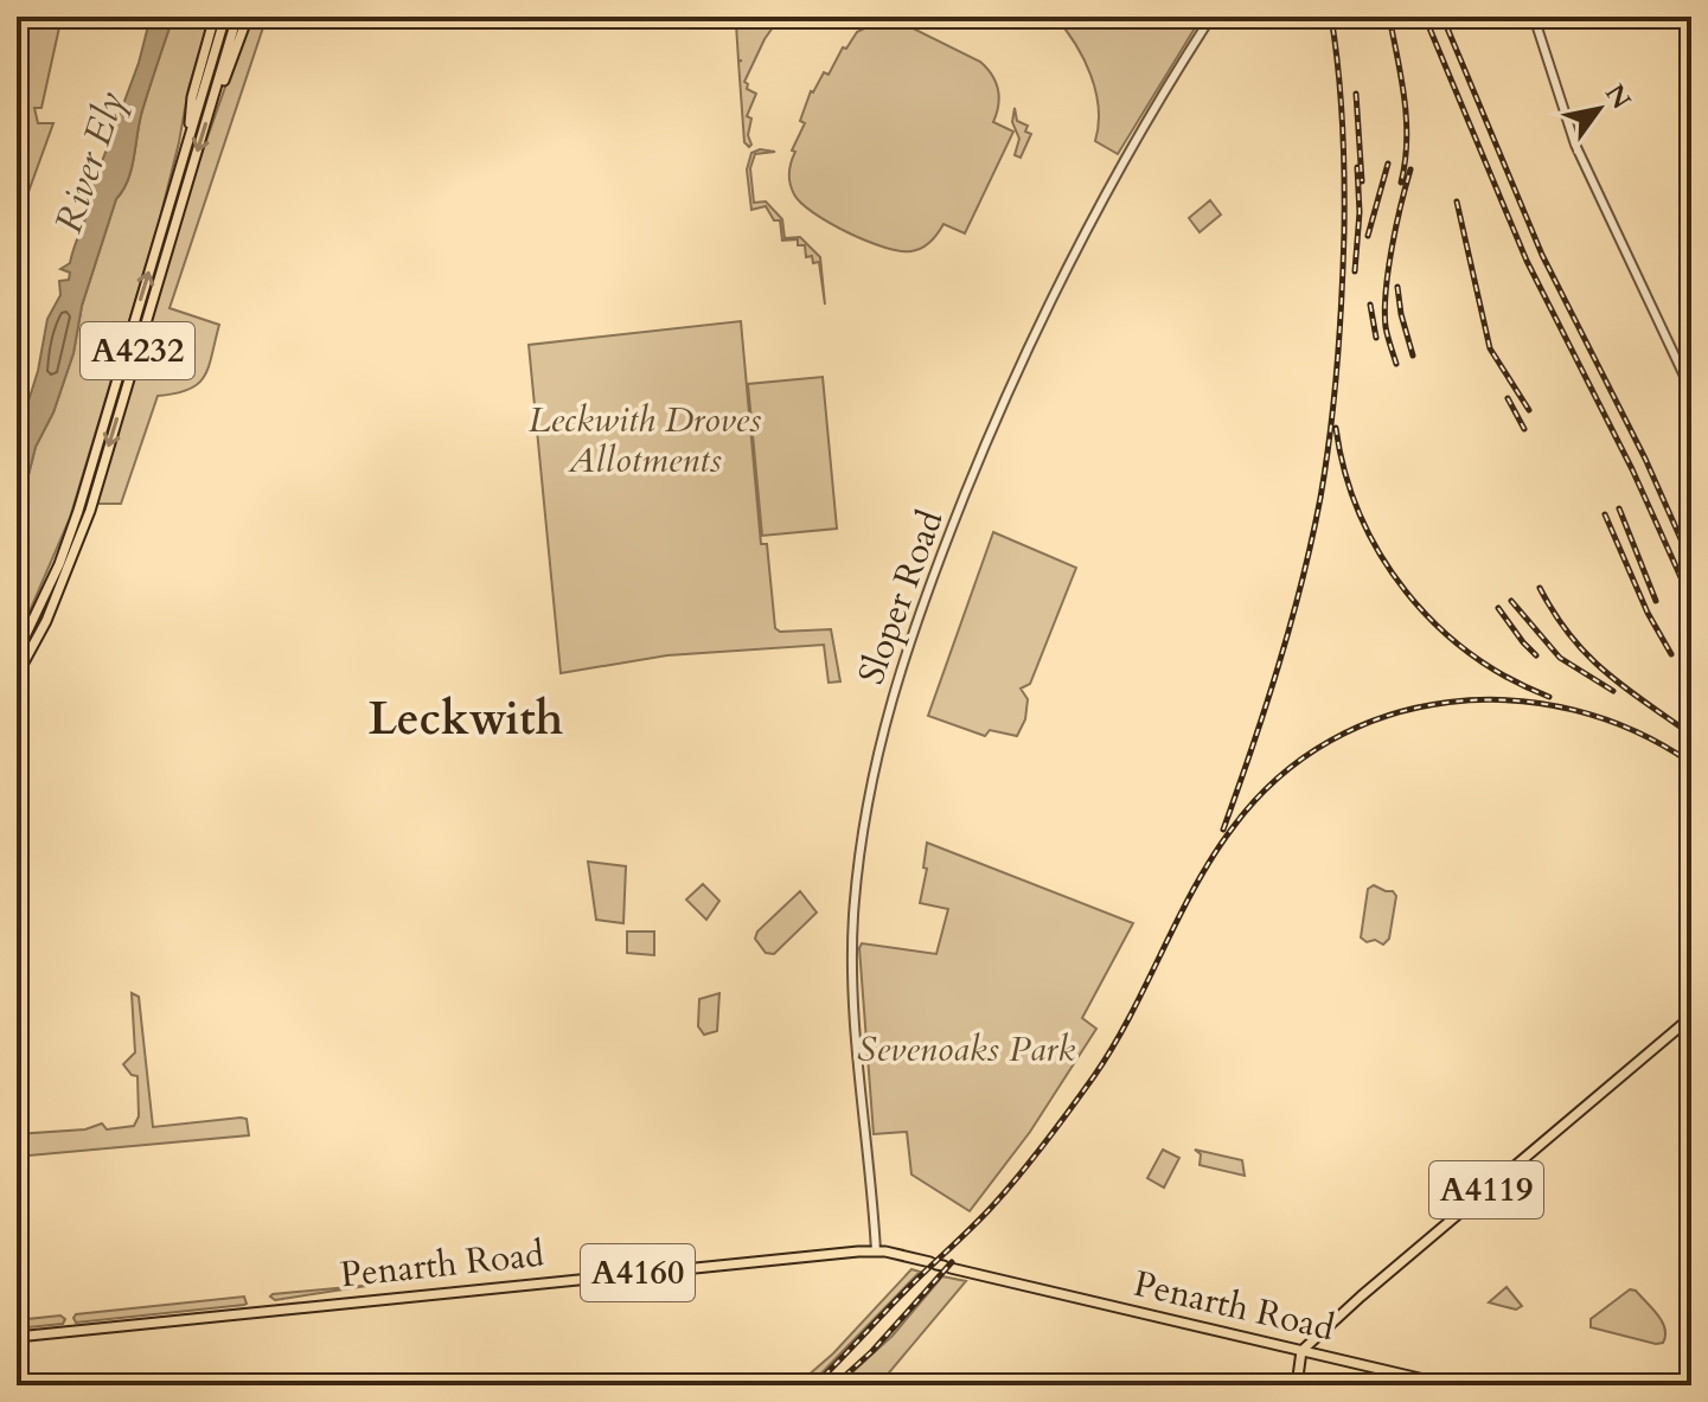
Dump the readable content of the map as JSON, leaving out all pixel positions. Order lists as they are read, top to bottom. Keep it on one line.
{"streets":{"main road":["A4232","A4119","Penarth Road","A4160"],"street":["Sloper Road"]},"crossings":[["Sloper Road","Penarth Road"],["A4119","Penarth Road"]],"districts":["Leckwith"],"water":["River Ely"],"parks":["Leckwith Droves Allotments","Sevenoaks Park"],"north":"top right"}
